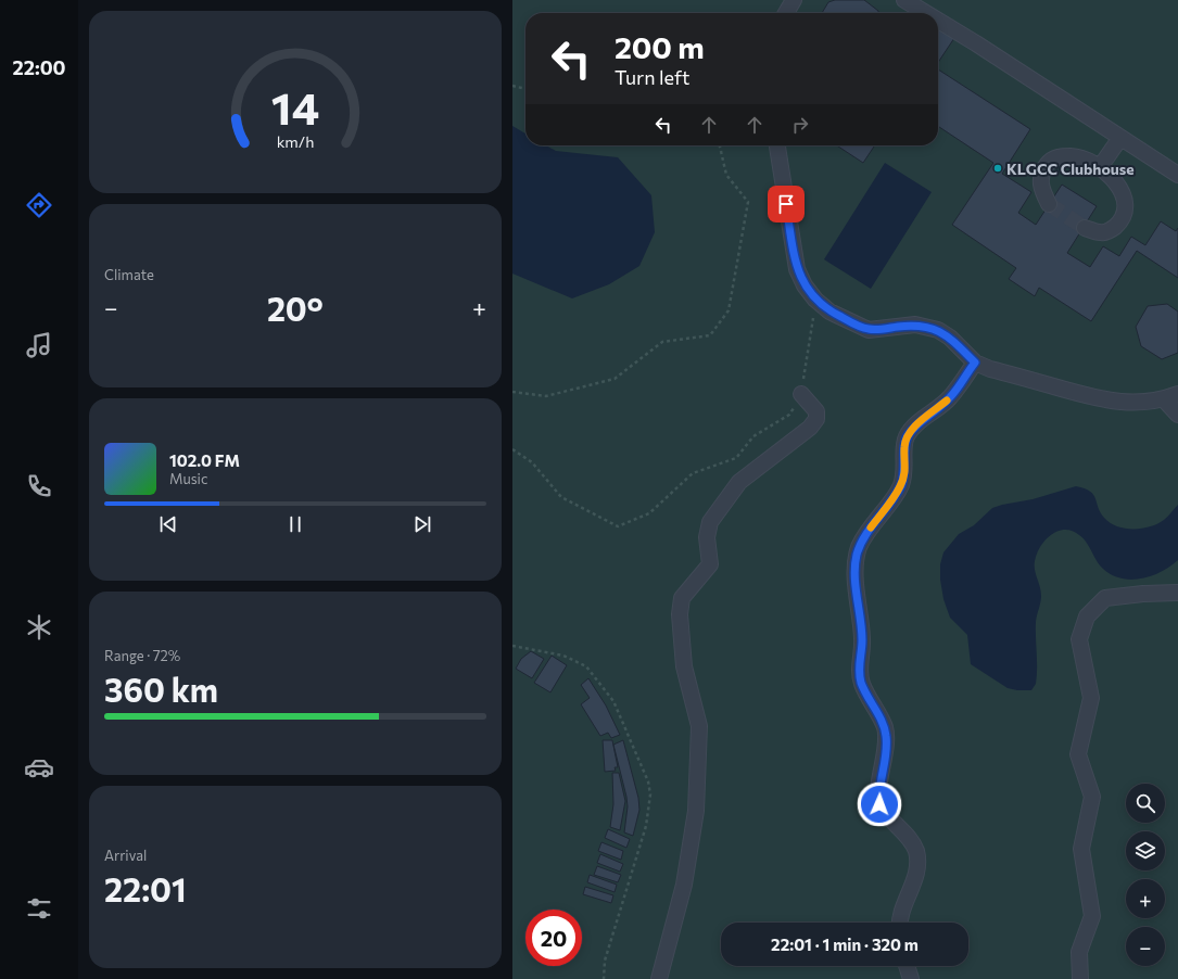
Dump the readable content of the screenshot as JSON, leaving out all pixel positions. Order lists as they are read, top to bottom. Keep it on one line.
{"places":["KLGCC Clubhouse"],"page":{"tabs":"22:00","turn":["200 m","Turn left"],"tile":["Climate",["Range · 72%","360 km"],["Arrival","22:01"]],"heat":["−","20°","+"],"song":["102.0 FM","Music"],"map_buttons":["+","−"],"limit":"20","trip":"22:01 · 1 min · 320 m","gauge":["14","km/h"]}}
